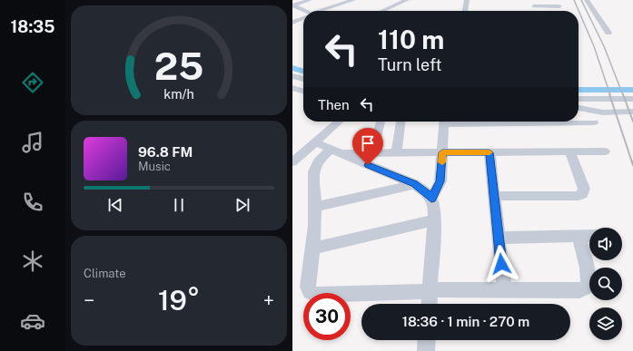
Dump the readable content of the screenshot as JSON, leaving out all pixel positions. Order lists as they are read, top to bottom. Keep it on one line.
{"page":{"tabs":"18:35","turn":["110 m","Turn left"],"then":"Then","song":["96.8 FM","Music"],"tile":"Climate","heat":["−","19°","+"],"limit":"30","trip":"18:36 · 1 min · 270 m","gauge":["25","km/h"]}}
